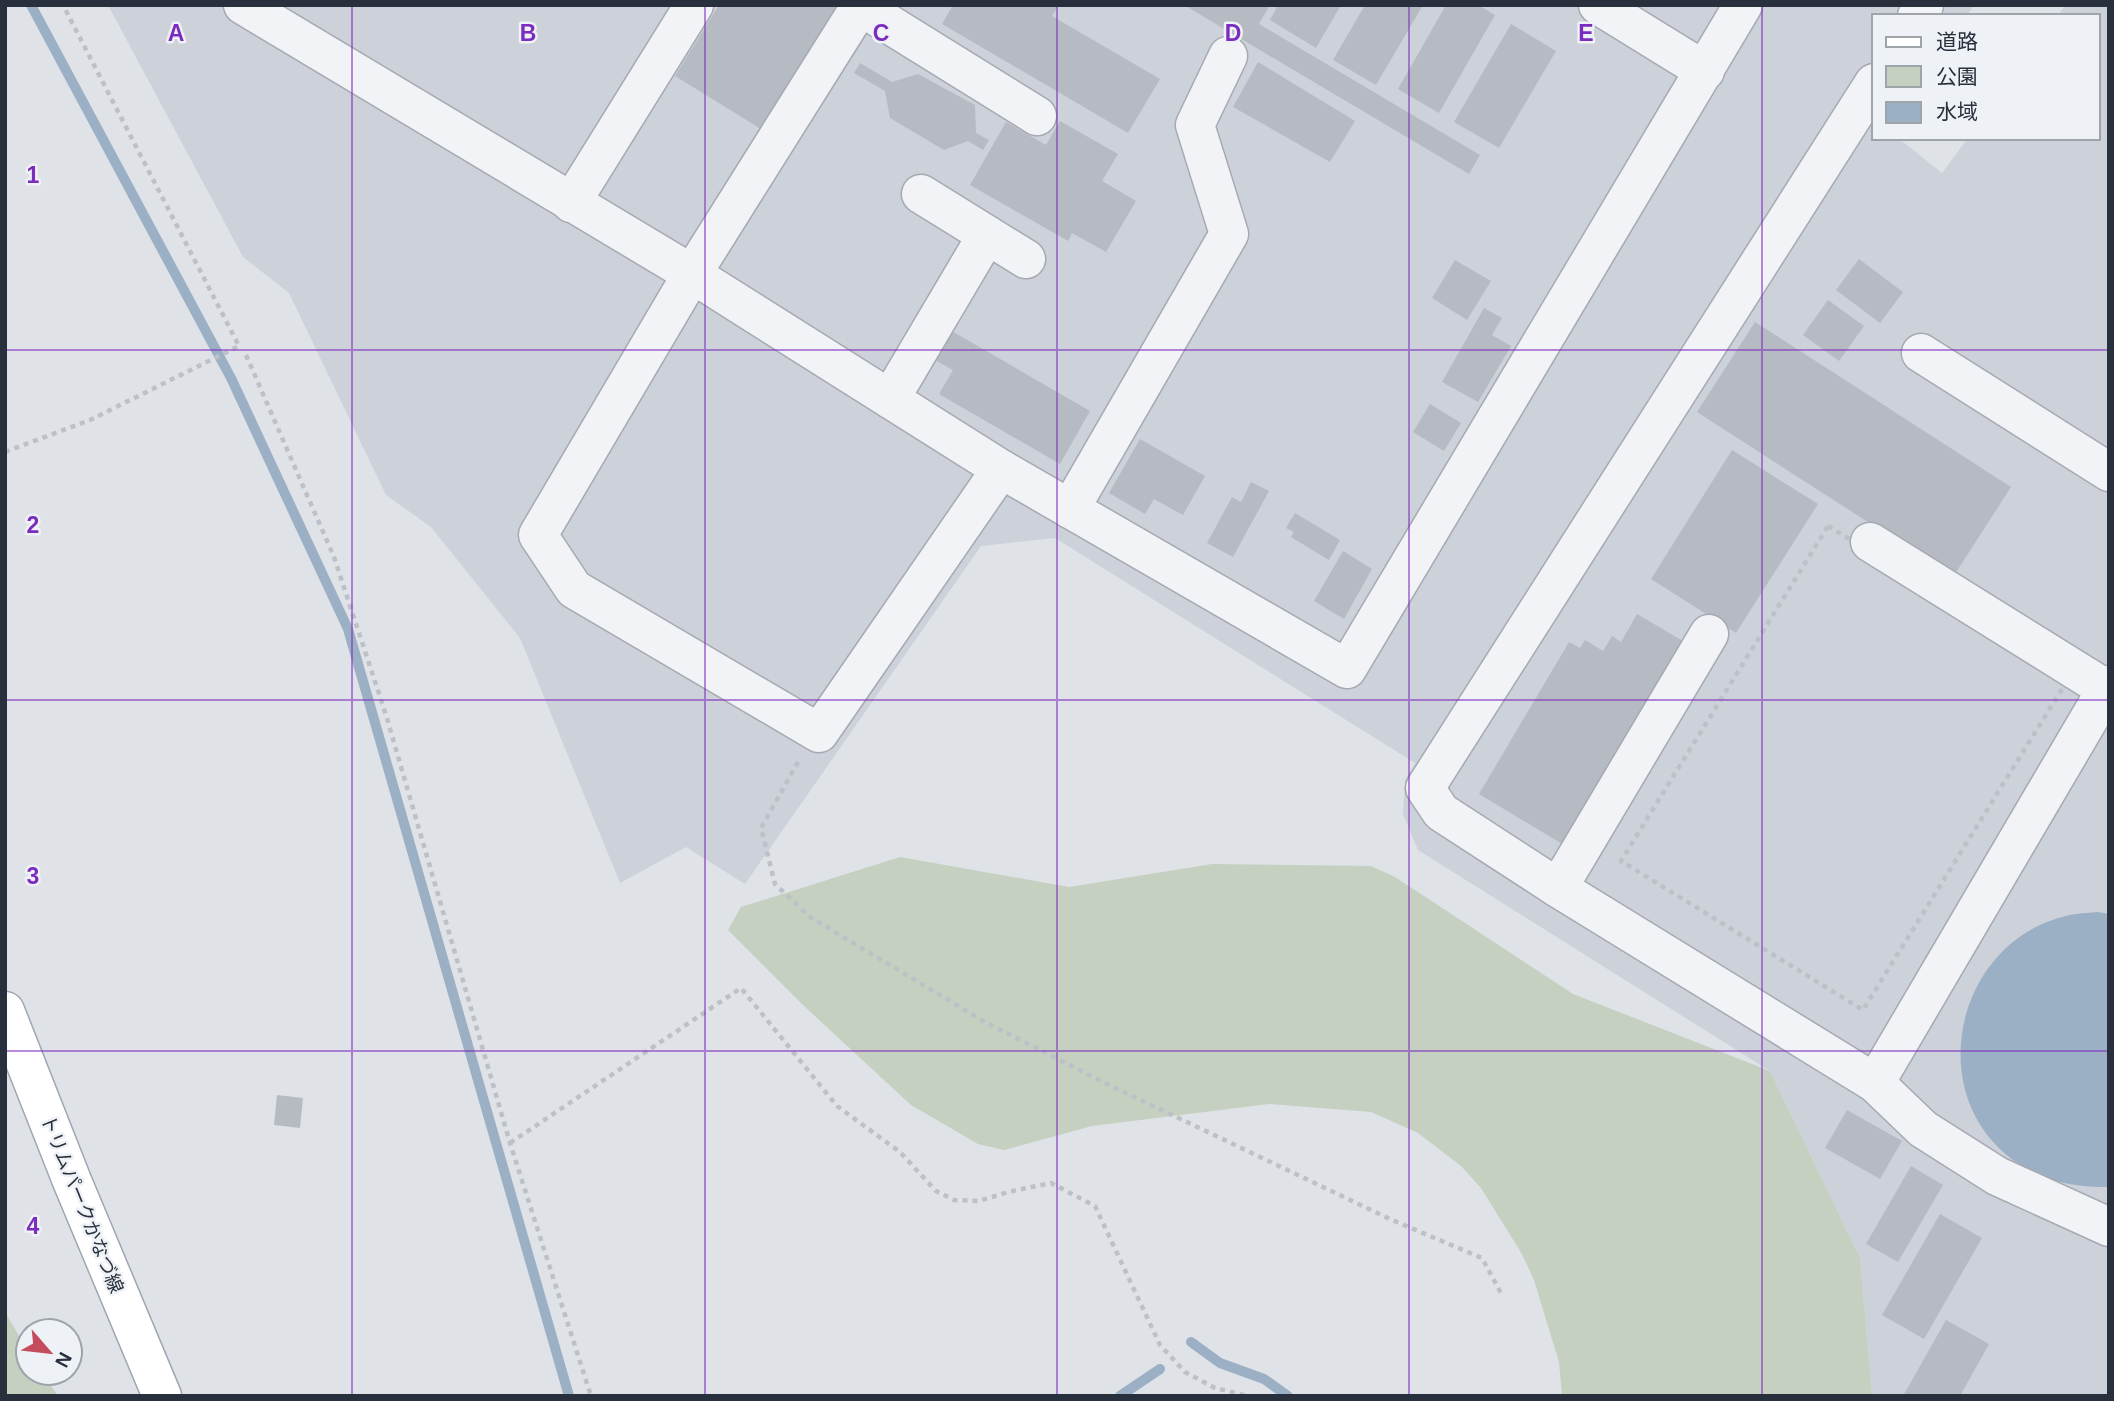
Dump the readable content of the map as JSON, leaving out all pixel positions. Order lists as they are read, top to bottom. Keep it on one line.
{"streets":{"main road":["トリムパークかなづ線"]},"legend":["道路","公園","水域"],"north":"bottom right","grid":{"columns":["A","B","C","D","E"],"rows":["1","2","3","4"]}}
